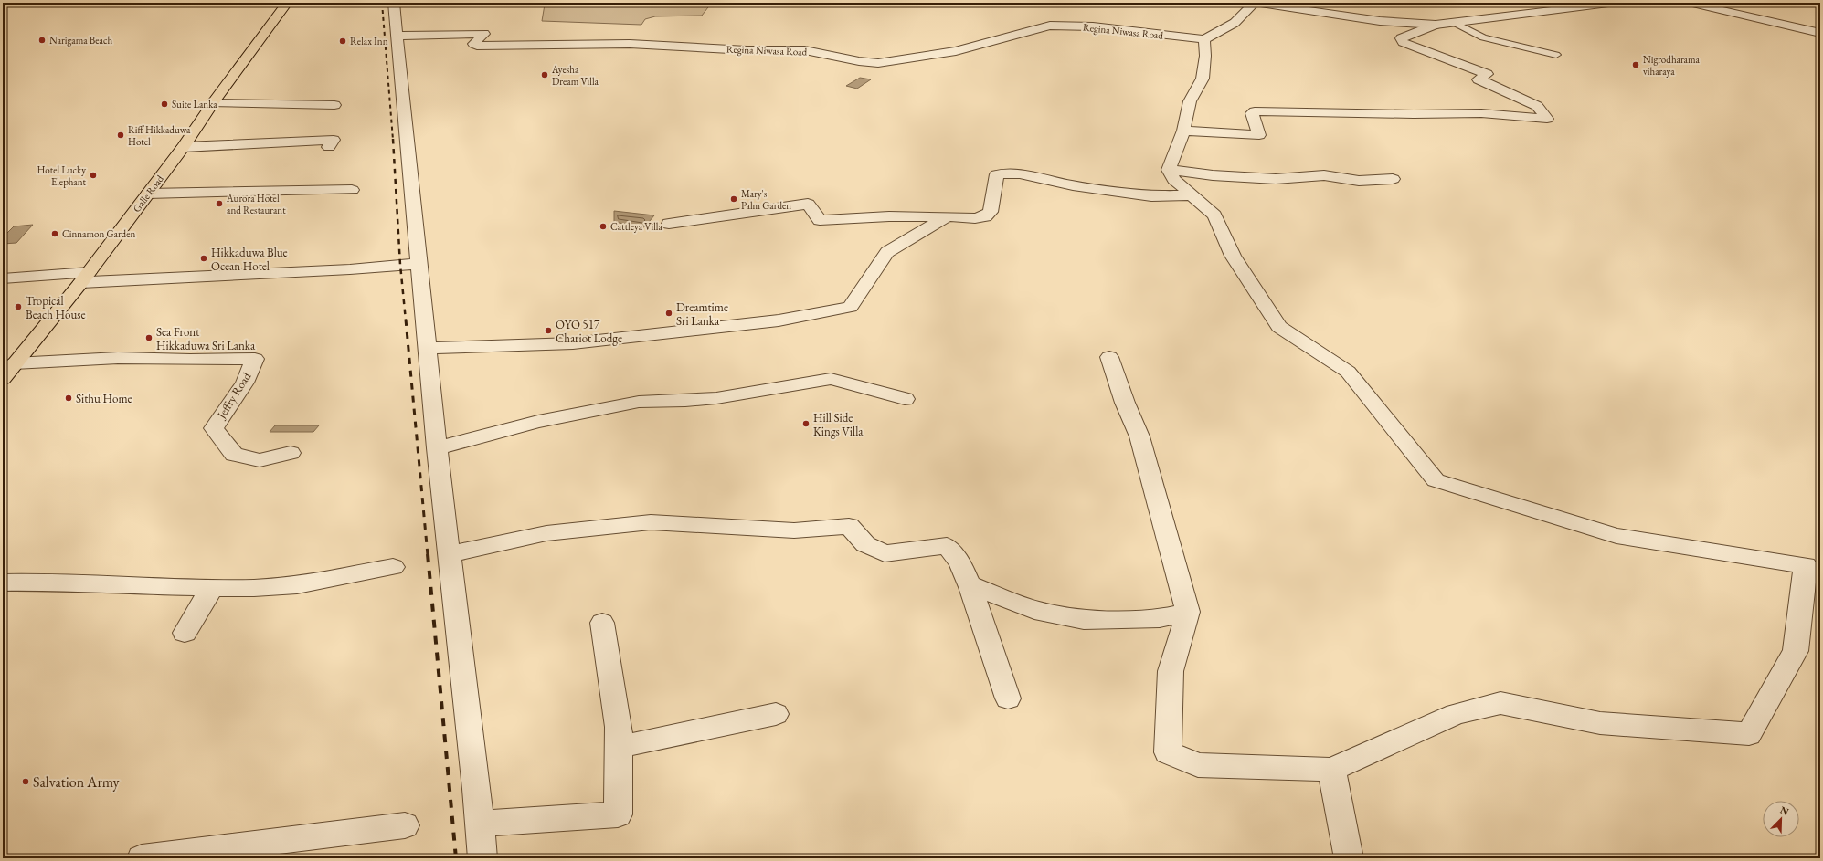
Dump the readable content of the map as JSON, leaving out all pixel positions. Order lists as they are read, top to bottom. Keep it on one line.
{"streets":{"highway":["Galle Road"],"street":["Regina Niwasa Road","Jeffry Road"]},"crossings":[["Galle Road","Jeffry Road"]],"places":["Narigama Beach","Relax Inn","Nigrodharama viharaya","Ayesha Dream Villa","Suite Lanka","Riff Hikkaduwa Hotel","Hotel Lucky Elephant","Mary's Palm Garden","Aurora Hotel and Restaurant","Cattleya Villa","Cinnamon Garden","Hikkaduwa Blue Ocean Hotel","Tropical Beach House","Dreamtime Sri Lanka","OYO 517 Chariot Lodge","Sea Front Hikkaduwa Sri Lanka","Sithu Home","Hill Side Kings Villa","Salvation Army"],"north":"top right"}
